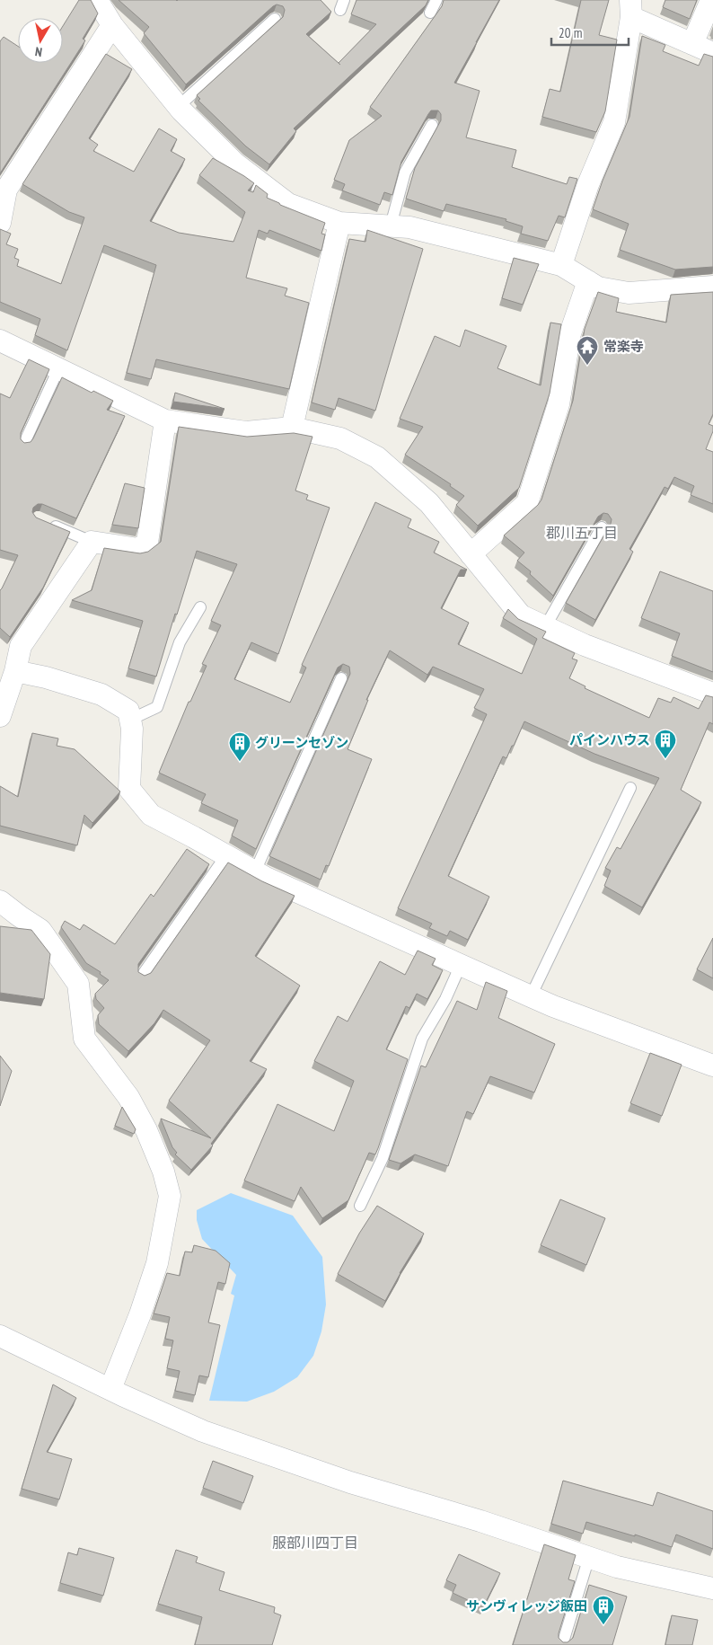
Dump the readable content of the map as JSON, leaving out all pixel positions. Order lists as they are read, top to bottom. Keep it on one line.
{"districts":["郡川五丁目","服部川四丁目"],"places":{"temple":["常楽寺"],"building":["パインハウス","グリーンセゾン","サンヴィレッジ飯田"]},"scale_bar":"20 m","north":"bottom"}
